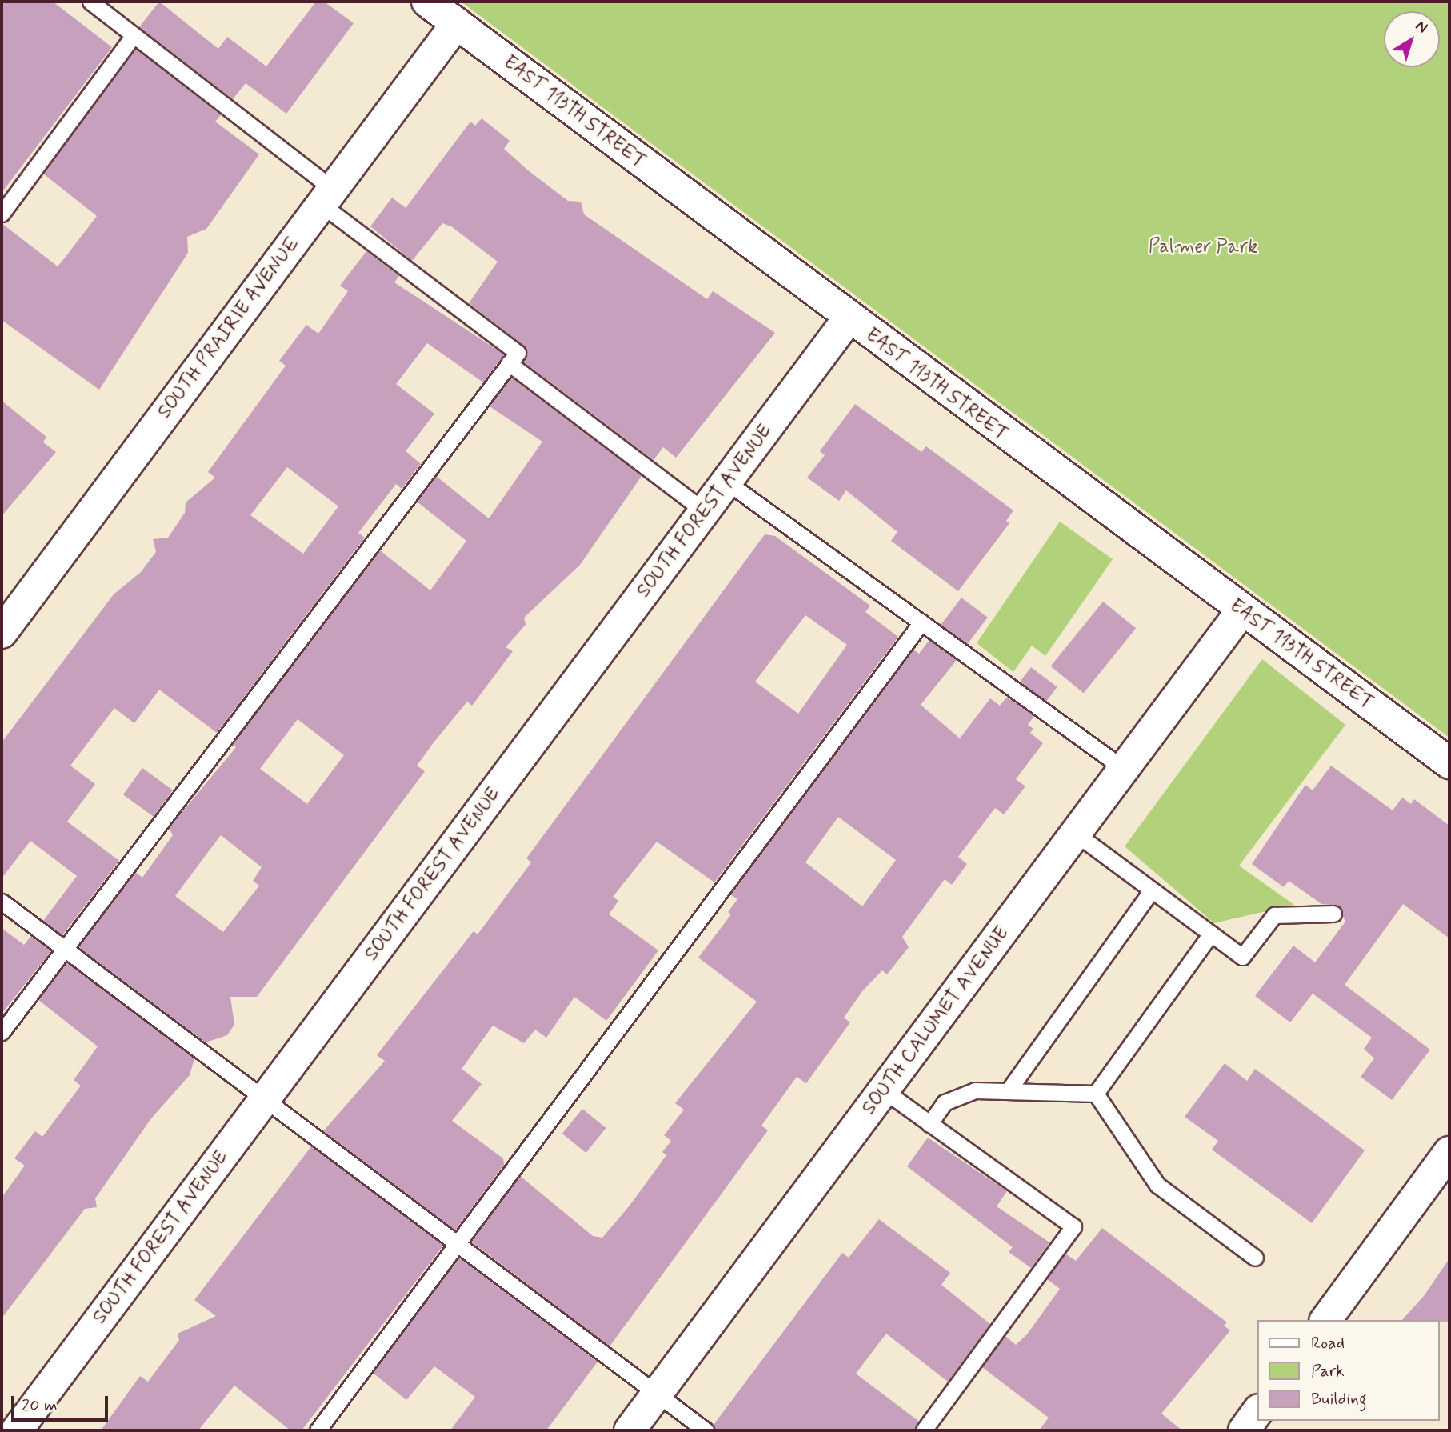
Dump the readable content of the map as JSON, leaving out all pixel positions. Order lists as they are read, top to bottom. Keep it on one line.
{"streets":{"street":["EAST 113TH STREET","SOUTH PRAIRIE AVENUE","SOUTH FOREST AVENUE","SOUTH CALUMET AVENUE"]},"crossings":[["EAST 113TH STREET","SOUTH PRAIRIE AVENUE"],["EAST 113TH STREET","SOUTH FOREST AVENUE"],["EAST 113TH STREET","SOUTH CALUMET AVENUE"]],"parks":["Palmer Park"],"legend":["Road","Park","Building"],"scale_bar":"20 m","north":"top right"}
